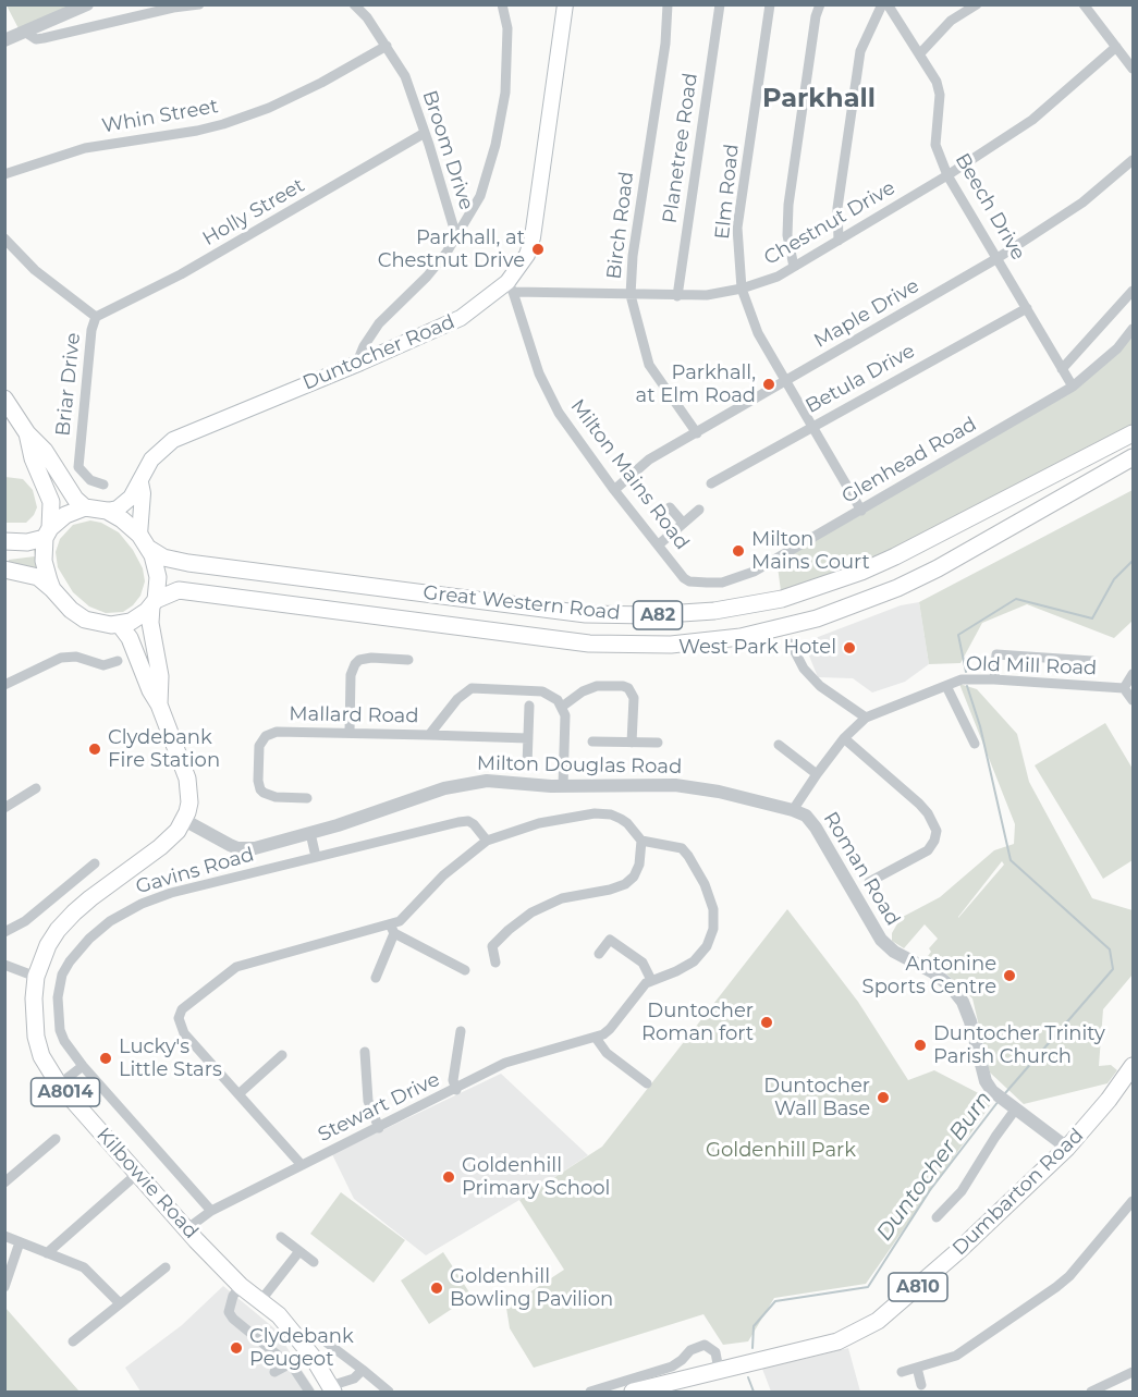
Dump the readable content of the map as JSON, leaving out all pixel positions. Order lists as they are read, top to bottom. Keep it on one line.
{"streets":{"main road":["Duntocher Road","Great Western Road","A82","A8014","Kilbowie Road","Dumbarton Road","A810"],"street":["Whin Street","Planetree Road","Broom Drive","Elm Road","Beech Drive","Holly Street","Chestnut Drive","Birch Road","Maple Drive","Betula Drive","Briar Drive","Glenhead Road","Milton Mains Road","Old Mill Road","Mallard Road","Milton Douglas Road","Roman Road","Gavins Road","Stewart Drive"]},"crossings":[["Whin Street","Broom Drive"],["Planetree Road","Chestnut Drive"],["Broom Drive","Holly Street"],["Broom Drive","Duntocher Road"],["Elm Road","Chestnut Drive"],["Elm Road","Maple Drive"],["Elm Road","Betula Drive"],["Elm Road","Glenhead Road"],["Beech Drive","Chestnut Drive"],["Beech Drive","Maple Drive"],["Beech Drive","Betula Drive"],["Beech Drive","Glenhead Road"],["Holly Street","Briar Drive"],["Chestnut Drive","Birch Road"],["Chestnut Drive","Duntocher Road"],["Chestnut Drive","Milton Mains Road"],["Birch Road","Maple Drive"],["Maple Drive","Milton Mains Road"],["Duntocher Road","Milton Mains Road"],["Duntocher Road","Great Western Road"],["Duntocher Road","A82"],["Glenhead Road","Milton Mains Road"],["Great Western Road","A82"],["Old Mill Road","Milton Douglas Road"],["Old Mill Road","Roman Road"],["Milton Douglas Road","Roman Road"],["Milton Douglas Road","Kilbowie Road"],["Roman Road","Dumbarton Road"],["Gavins Road","Stewart Drive"],["Stewart Drive","Kilbowie Road"]],"districts":["Parkhall"],"water":["Duntocher Burn"],"parks":["Goldenhill Park"],"places":["Parkhall, at Chestnut Drive","Parkhall, at Elm Road","Milton Mains Court","West Park Hotel","Clydebank Fire Station","Antonine Sports Centre","Duntocher Roman fort","Duntocher Trinity Parish Church","Lucky's Little Stars","Duntocher Wall Base","Goldenhill Primary School","Goldenhill Bowling Pavilion","Clydebank Peugeot"]}
